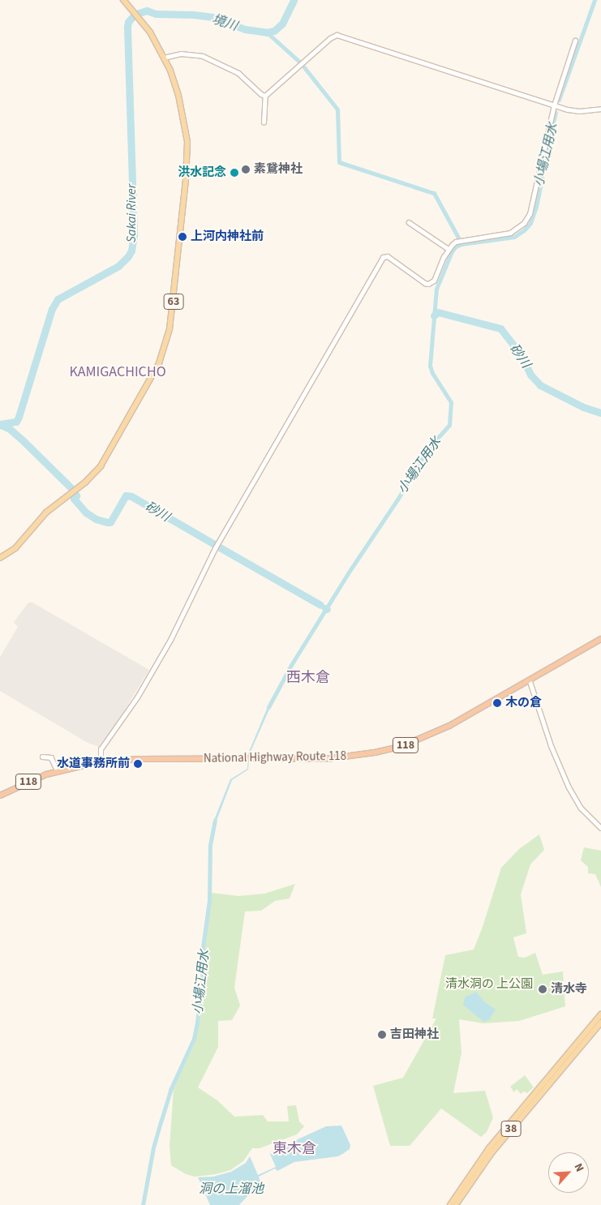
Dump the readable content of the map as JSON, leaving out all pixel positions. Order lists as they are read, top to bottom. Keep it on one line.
{"streets":{"highway":["118","National Highway Route 118"],"main road":["63","38"]},"districts":["KAMIGACHICHO","西木倉","東木倉"],"water":["境川","小場江用水","Sakai River","砂川","洞の上溜池"],"parks":["清水洞の 上公園"],"places":["素鵞神社","洪水記念","上河内神社前","木の倉","水道事務所前","清水寺","吉田神社"],"north":"top right"}
